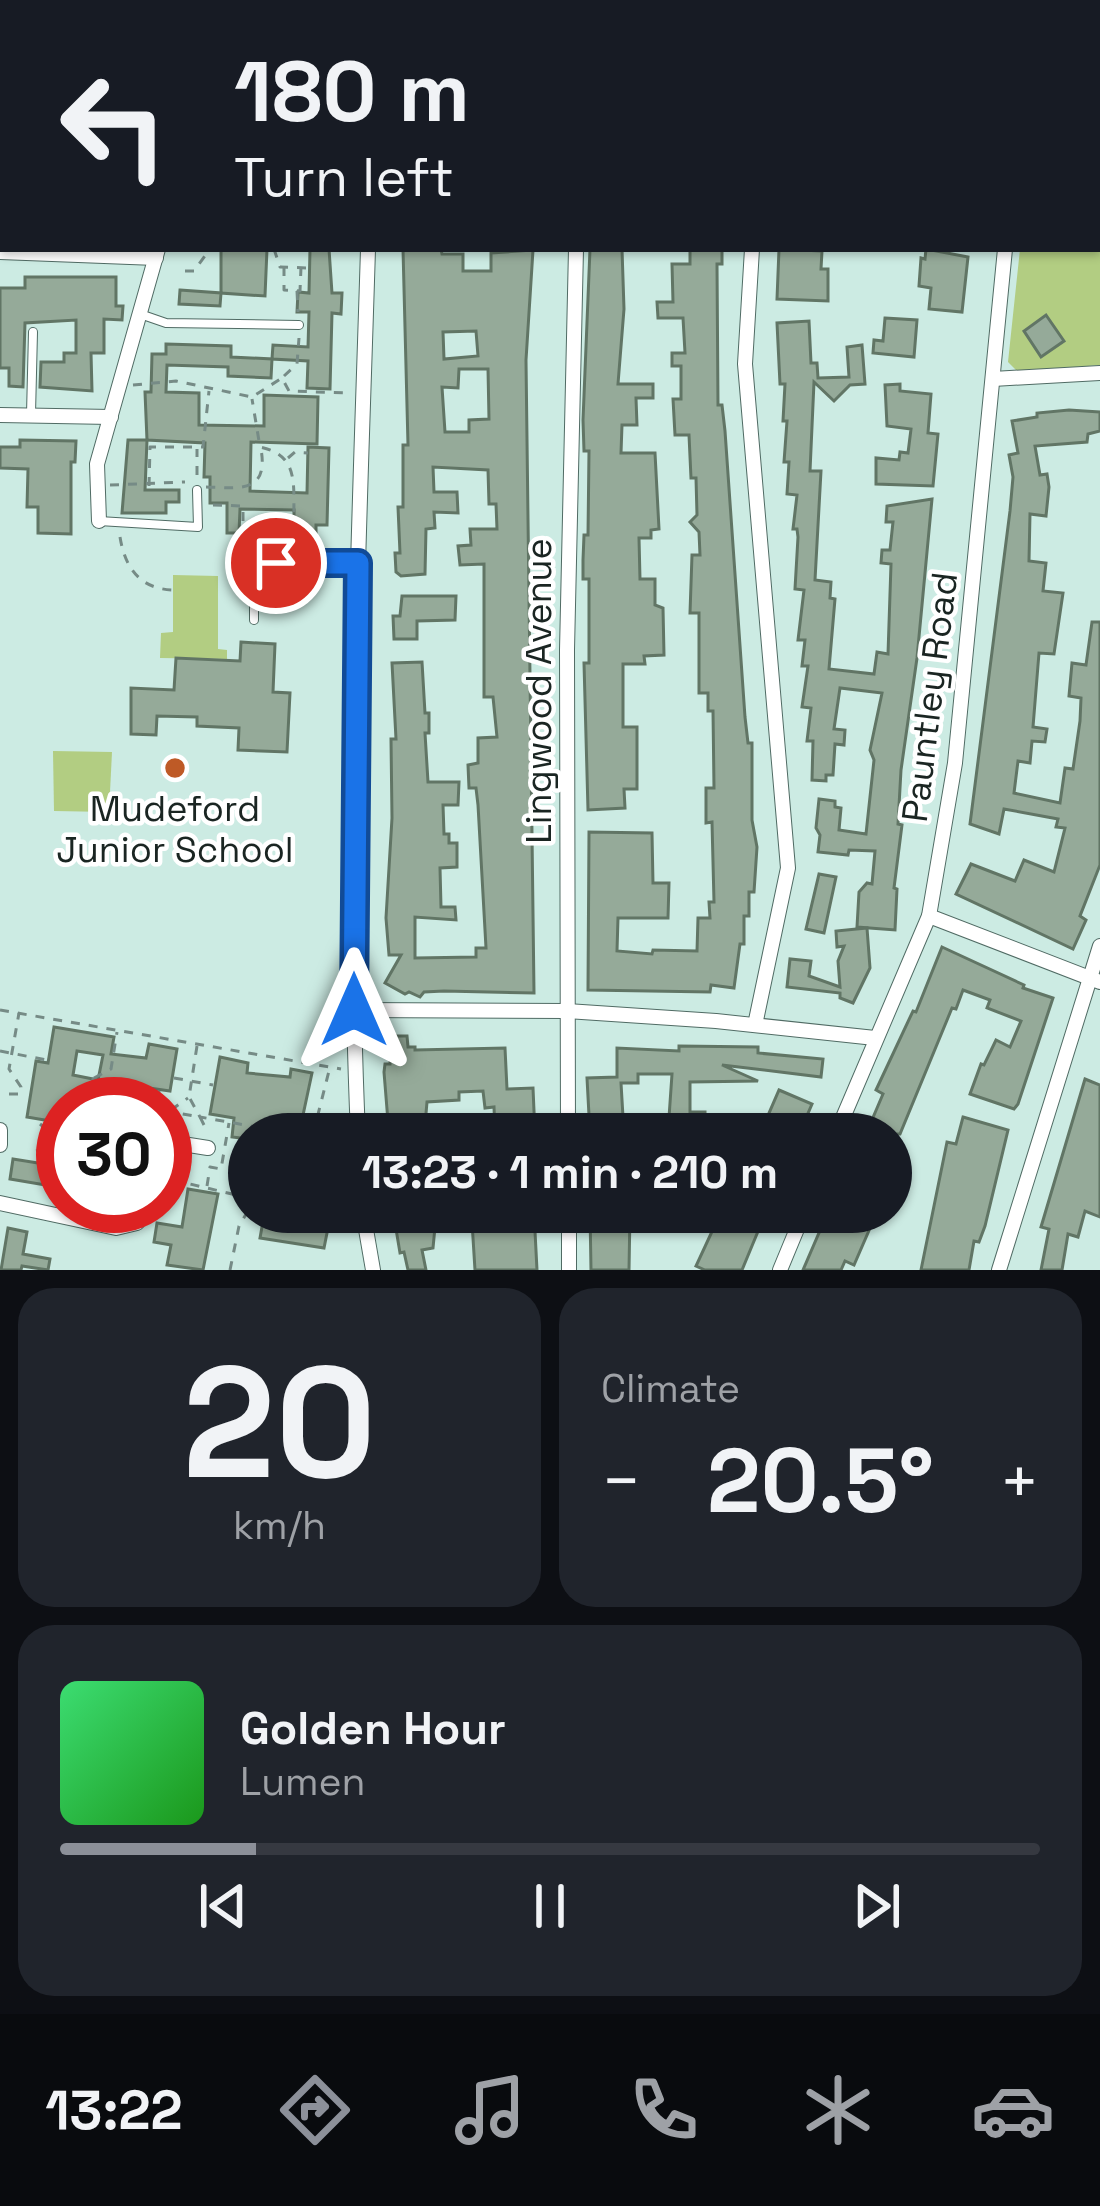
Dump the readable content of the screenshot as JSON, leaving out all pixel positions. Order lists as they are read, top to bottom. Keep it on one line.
{"streets":{"street":["Lingwood Avenue","Pauntley Road"]},"places":["Mudeford Junior School"],"page":{"turn":["180 m","Turn left"],"limit":"30","trip":"13:23 · 1 min · 210 m","tile":[["20","km/h"],"Climate"],"heat":["−","20.5°","+"],"song":["Golden Hour","Lumen"],"tabs":"13:22"}}
